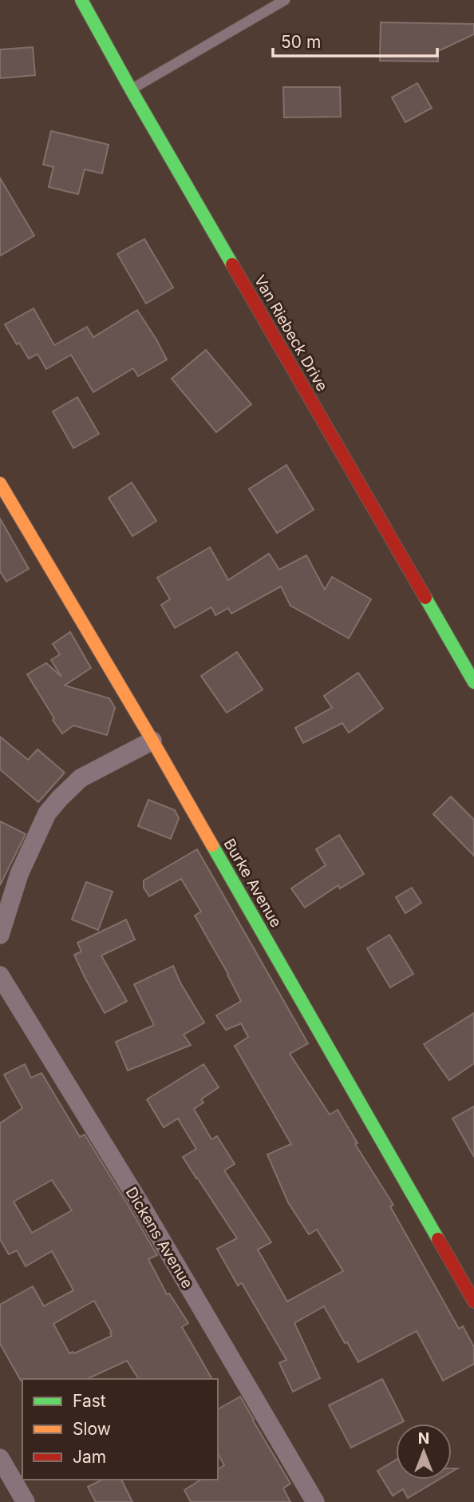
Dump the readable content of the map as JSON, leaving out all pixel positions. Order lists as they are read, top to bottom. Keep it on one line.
{"streets":{"street":["Van Riebeck Drive","Burke Avenue","Dickens Avenue"]},"legend":["Fast","Slow","Jam"],"scale_bar":"50 m","north":"top"}
